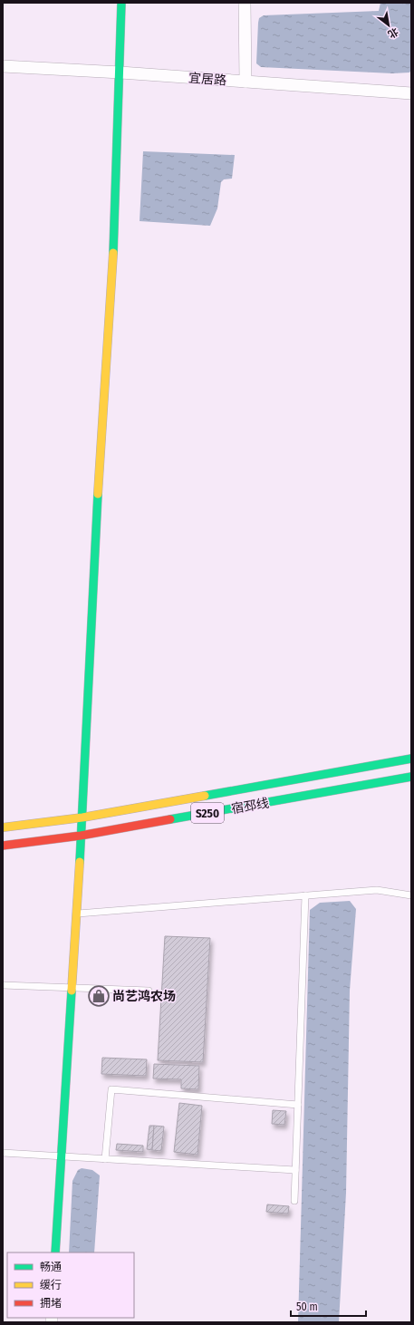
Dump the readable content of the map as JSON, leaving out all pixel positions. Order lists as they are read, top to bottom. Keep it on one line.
{"streets":{"street":["宜居路","宿邳线","S250"]},"places":{"shop":["尚艺鸿农场"]},"legend":["畅通","缓行","拥堵"],"scale_bar":"50 m","north":"bottom right"}
